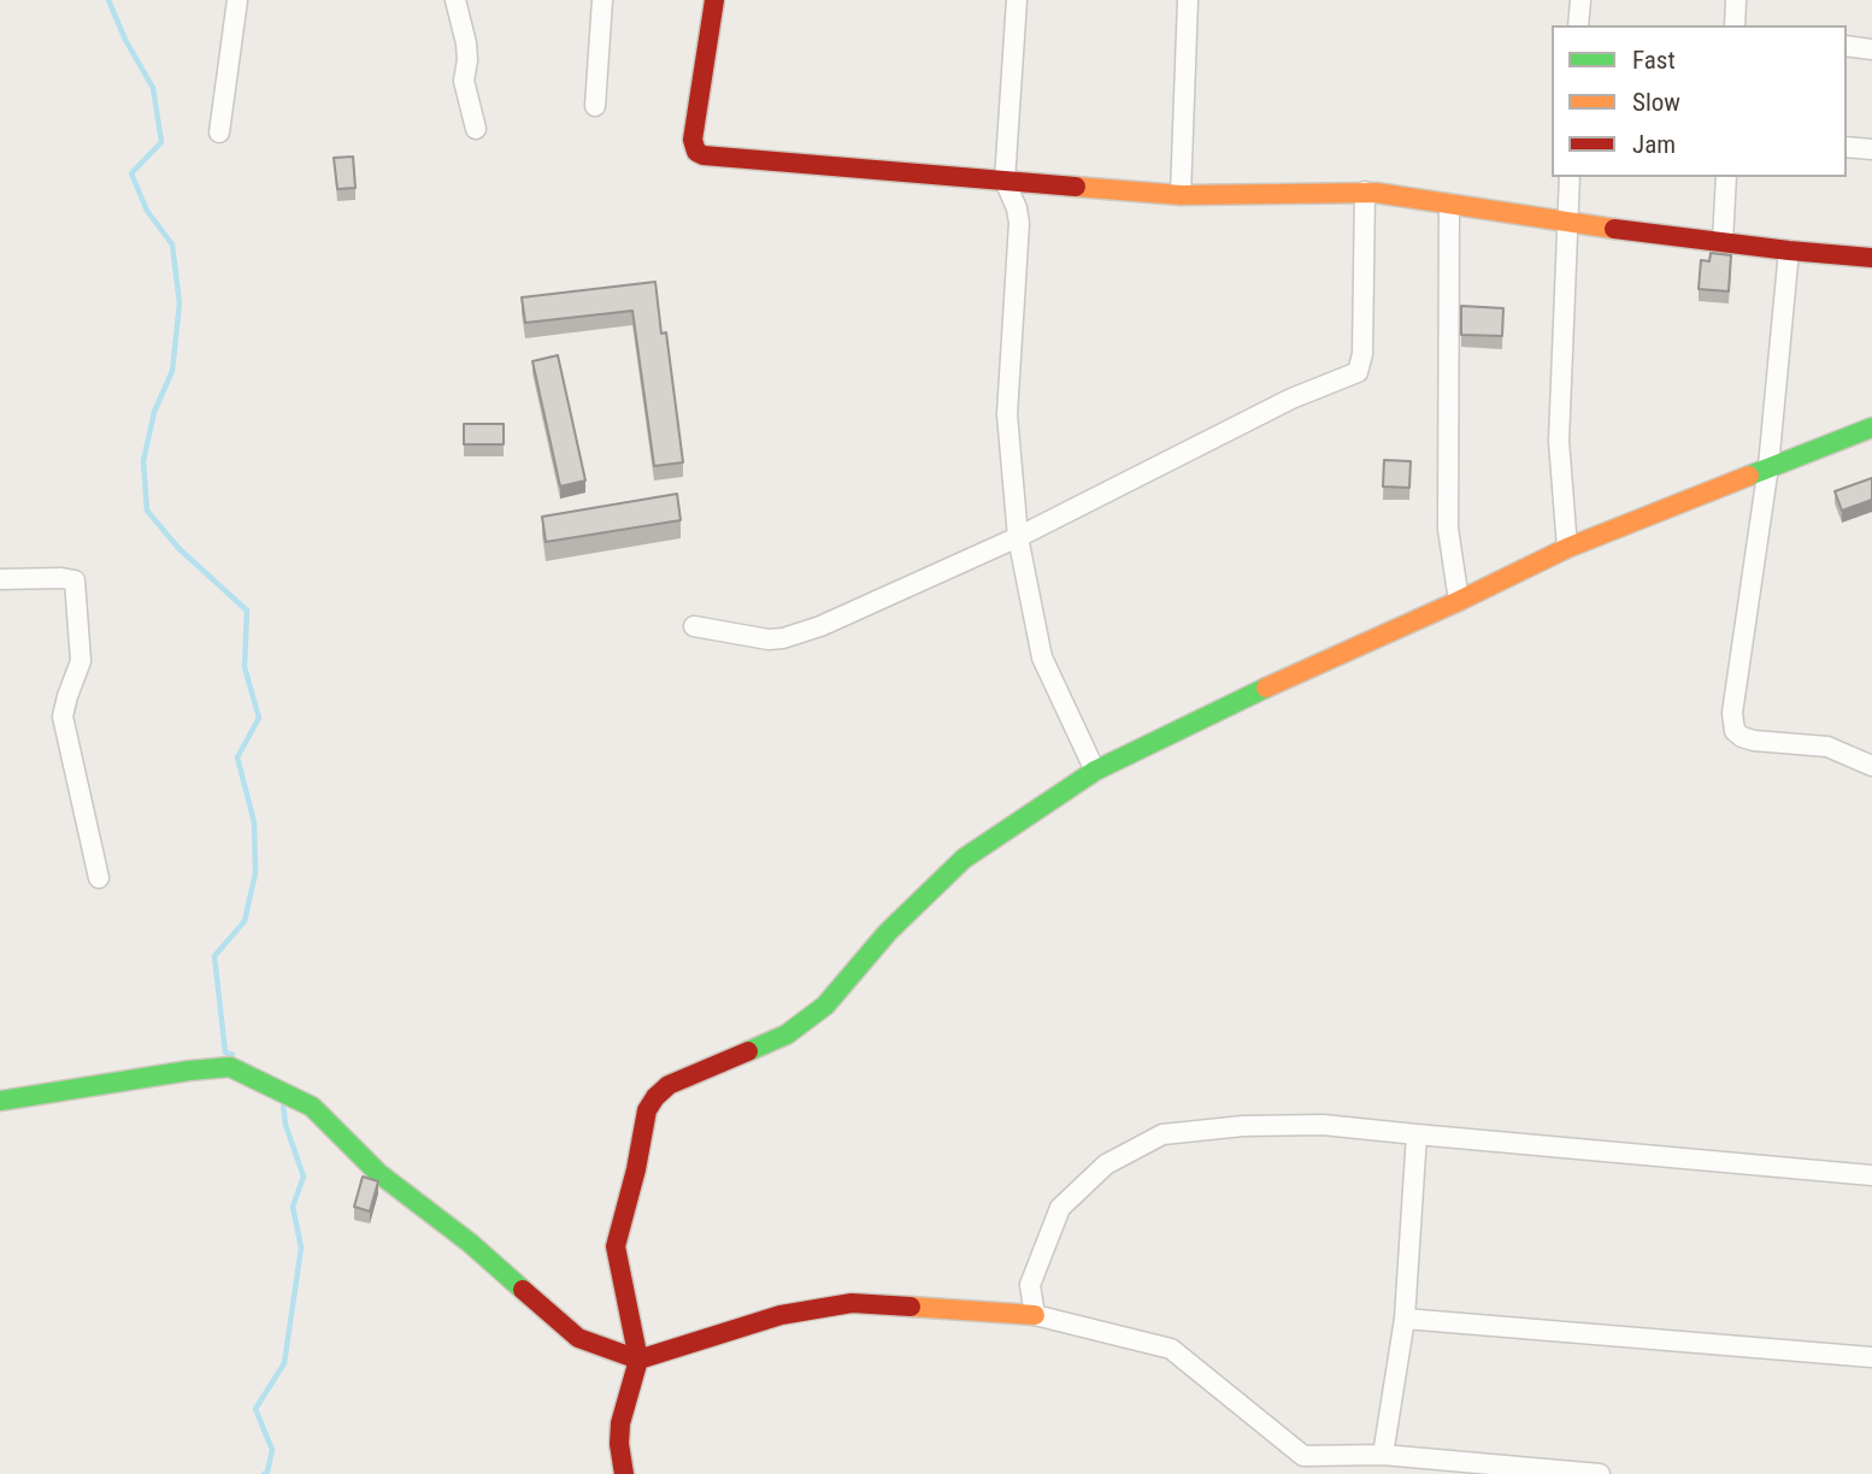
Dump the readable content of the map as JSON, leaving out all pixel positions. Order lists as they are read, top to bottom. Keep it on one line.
{"legend":["Fast","Slow","Jam"]}
